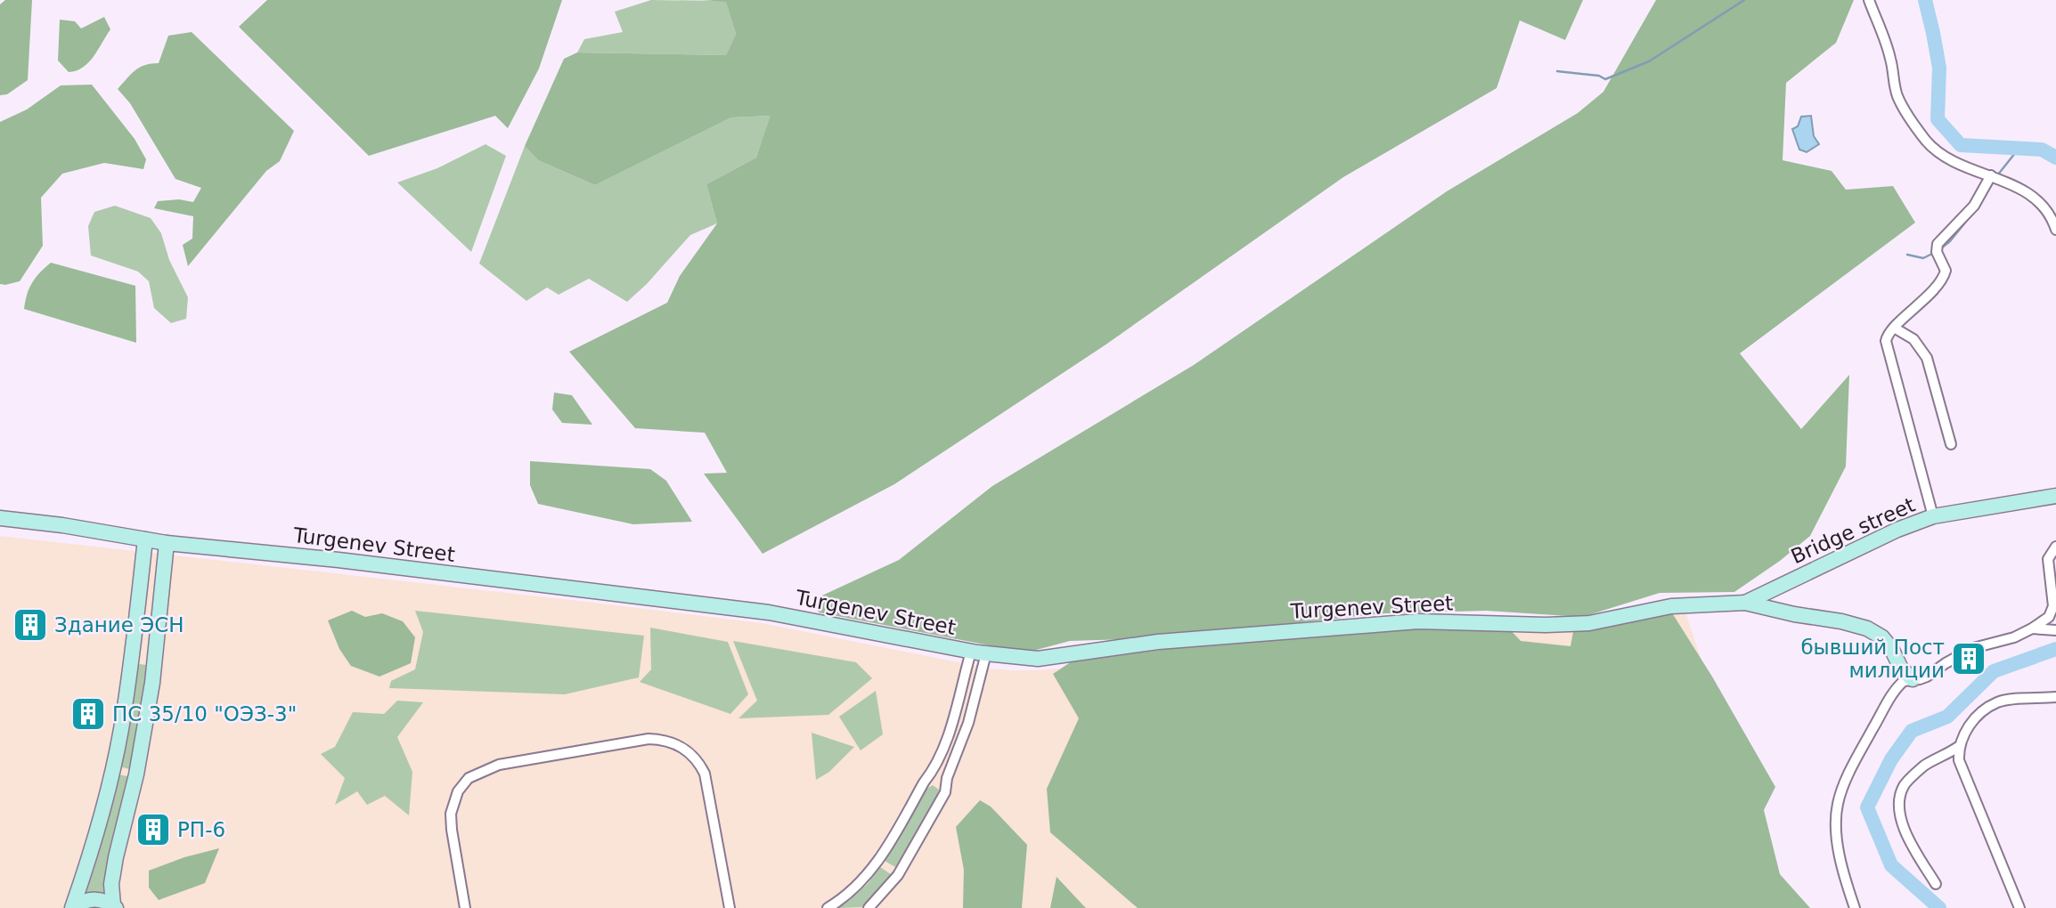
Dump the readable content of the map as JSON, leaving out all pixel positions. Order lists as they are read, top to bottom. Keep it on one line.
{"streets":{"street":["Bridge street","Turgenev Street"]},"crossings":[["Bridge street","Turgenev Street"]],"places":{"building":["Здание ЭСН","бывший Пост милиции","ПС 35/10 \"ОЭЗ-3\"","РП-6"]}}
